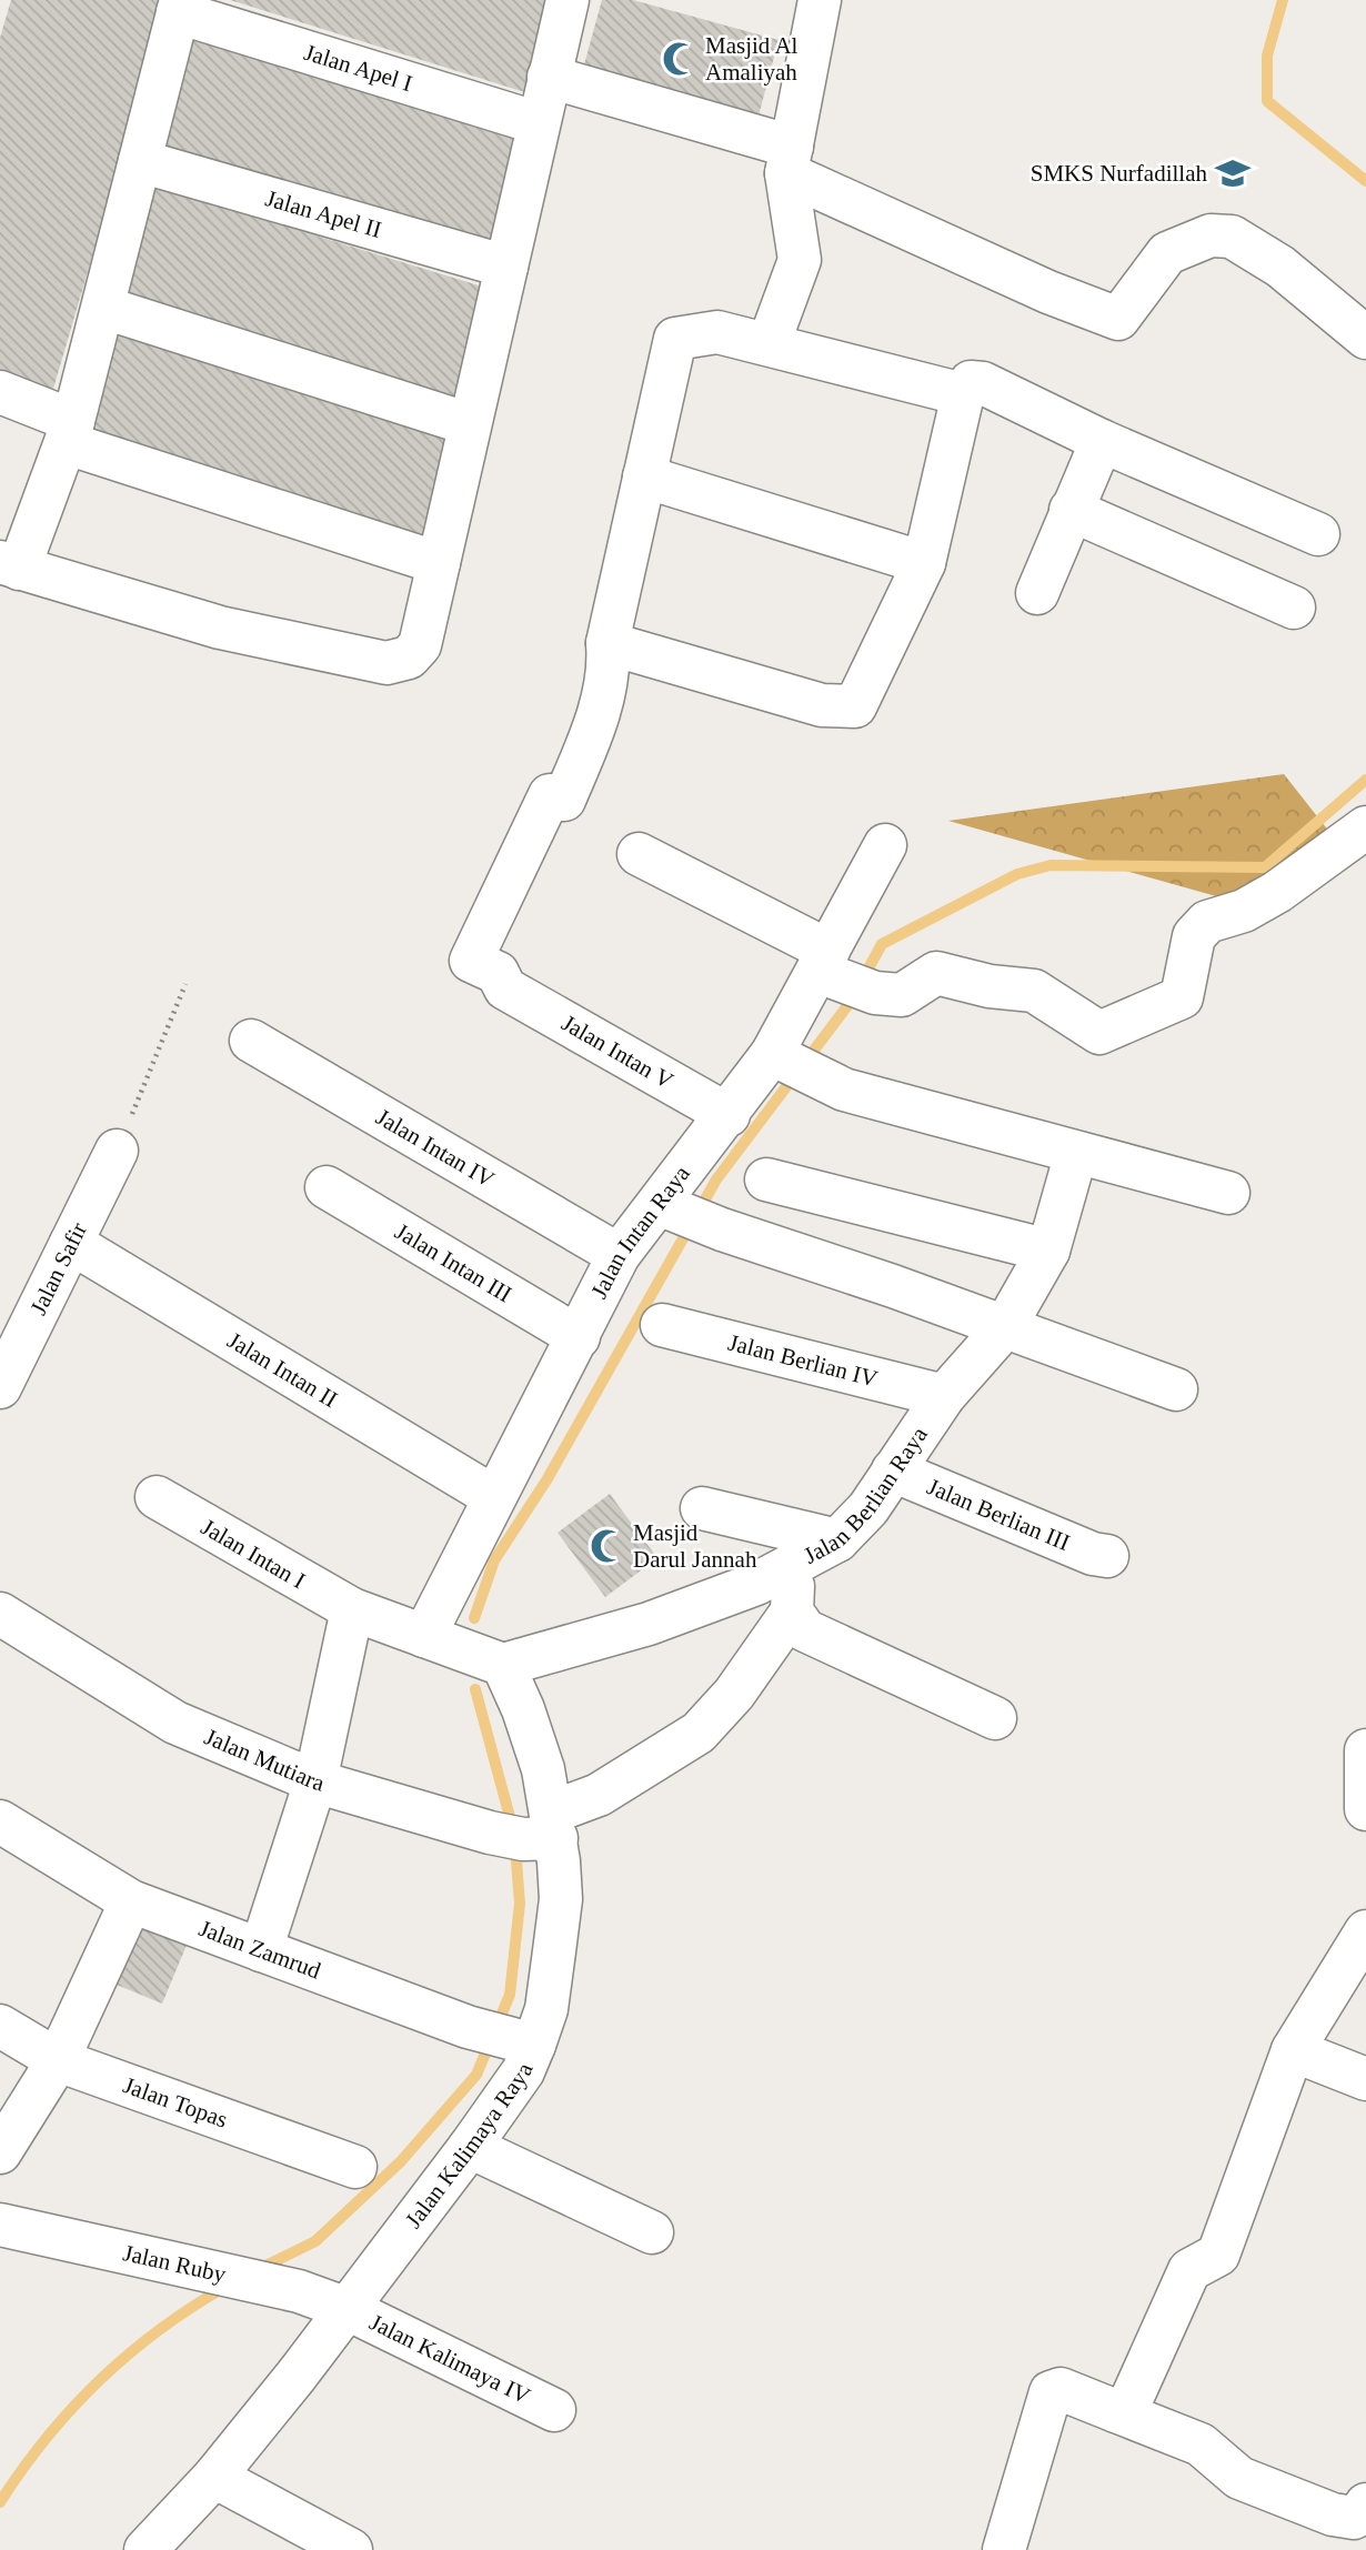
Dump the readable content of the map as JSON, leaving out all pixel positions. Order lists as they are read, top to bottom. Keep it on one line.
{"streets":{"street":["Jalan Apel I","Jalan Apel II","Jalan Intan V","Jalan Intan IV","Jalan Intan Raya","Jalan Intan III","Jalan Safir","Jalan Berlian IV","Jalan Intan II","Jalan Berlian Raya","Jalan Berlian III","Jalan Intan I","Jalan Mutiara","Jalan Zamrud","Jalan Topas","Jalan Kalimaya Raya","Jalan Ruby","Jalan Kalimaya IV"]},"crossings":[["Jalan Intan V","Jalan Intan Raya"],["Jalan Intan IV","Jalan Intan Raya"],["Jalan Intan Raya","Jalan Intan III"],["Jalan Intan Raya","Jalan Intan II"],["Jalan Intan Raya","Jalan Intan I"],["Jalan Safir","Jalan Intan II"],["Jalan Berlian IV","Jalan Berlian Raya"],["Jalan Berlian Raya","Jalan Berlian III"],["Jalan Berlian Raya","Jalan Intan I"],["Jalan Berlian Raya","Jalan Kalimaya Raya"],["Jalan Intan I","Jalan Kalimaya Raya"],["Jalan Mutiara","Jalan Kalimaya Raya"],["Jalan Zamrud","Jalan Kalimaya Raya"],["Jalan Kalimaya Raya","Jalan Ruby"],["Jalan Kalimaya Raya","Jalan Kalimaya IV"],["Jalan Ruby","Jalan Kalimaya IV"]],"places":{"mosque":["Masjid Al Amaliyah","Masjid Darul Jannah"],"school or university":["SMKS Nurfadillah"]}}
